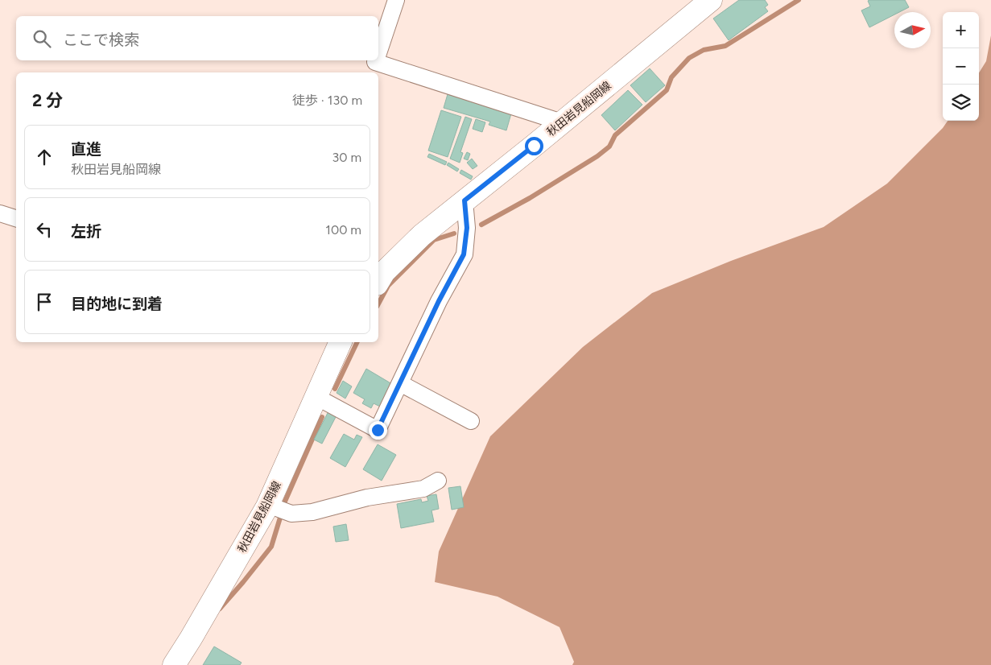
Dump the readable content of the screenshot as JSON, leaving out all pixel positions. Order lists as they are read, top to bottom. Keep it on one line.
{"streets":{"main road":["秋田岩見船岡線"]},"north":"right","page":{"map_buttons":["+","−"],"search":"ここで検索","heading":["2 分","徒歩 · 130 m"],"list":[["直進","秋田岩見船岡線","30 m"],["左折","100 m"],"目的地に到着"]}}
